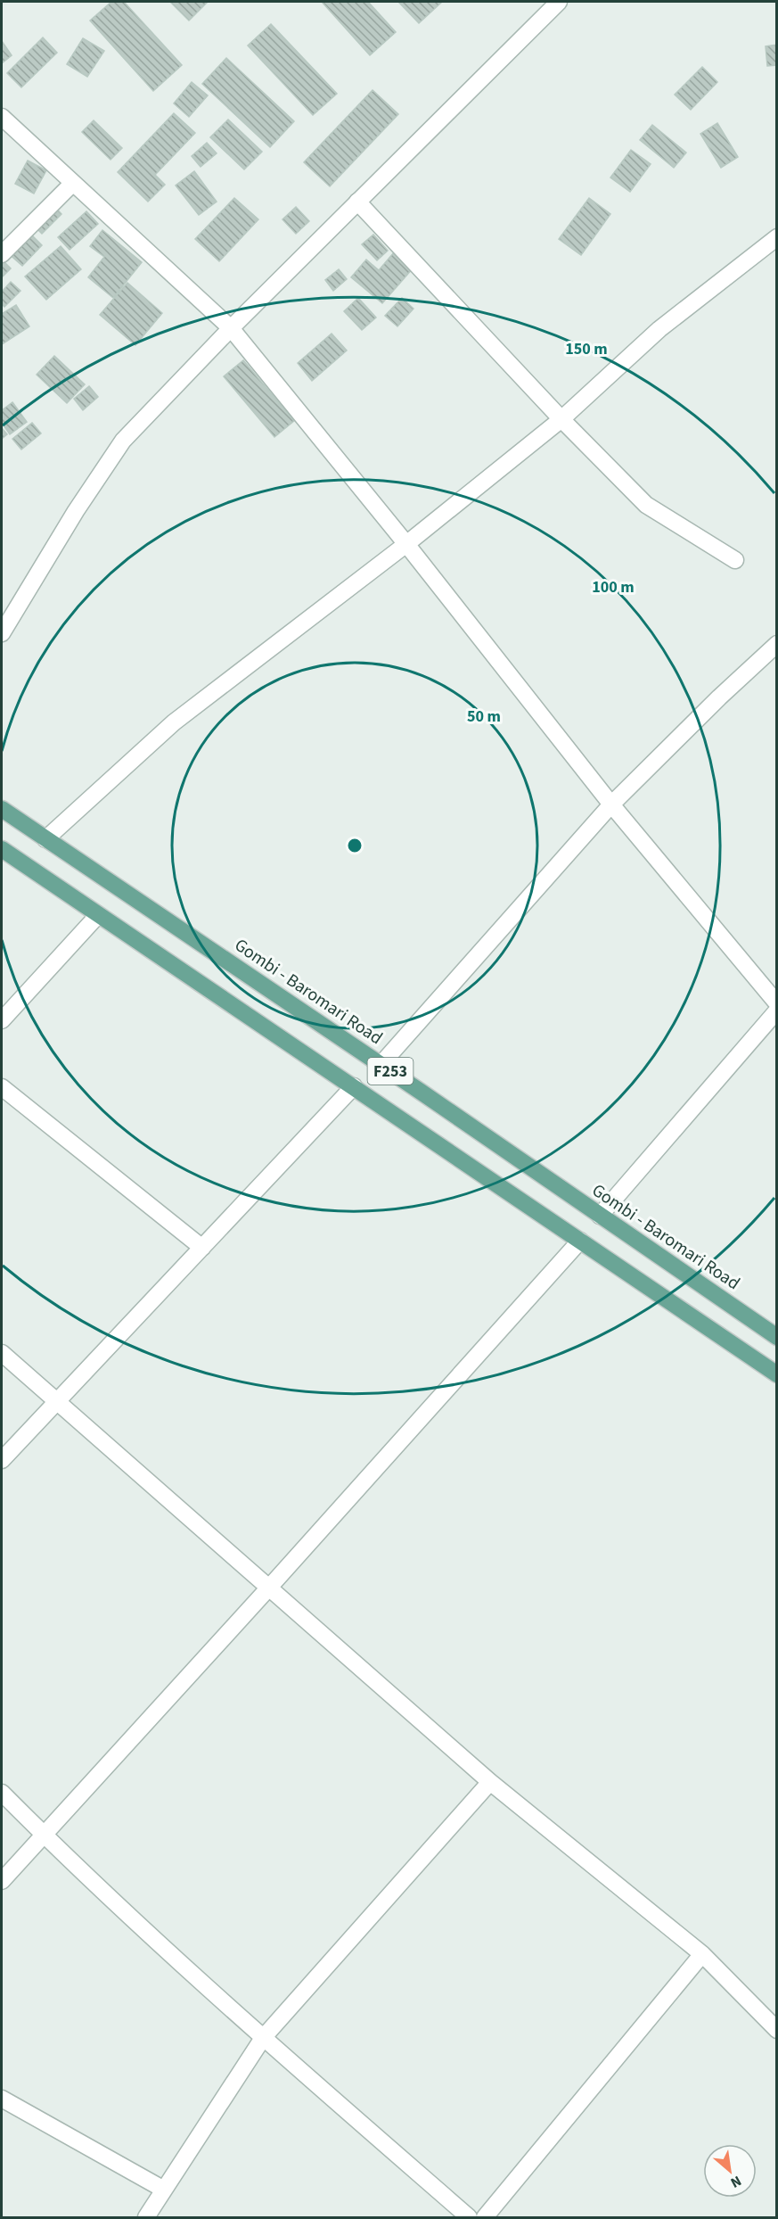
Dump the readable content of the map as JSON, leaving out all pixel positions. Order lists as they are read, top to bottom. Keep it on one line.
{"streets":{"main road":["Gombi - Baromari Road","F253"]},"north":"bottom right","rings":["150 m","100 m","50 m"]}
